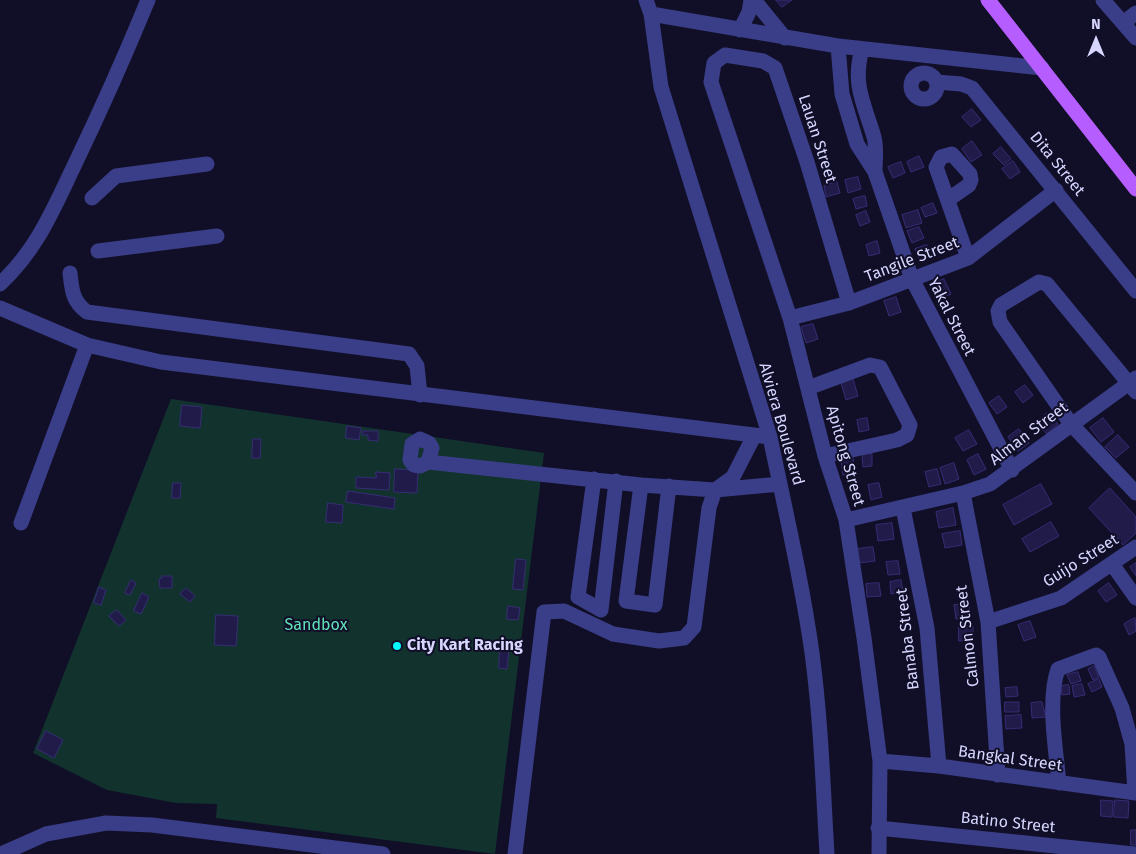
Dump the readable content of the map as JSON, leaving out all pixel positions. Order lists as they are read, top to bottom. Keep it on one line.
{"streets":{"street":["Lauan Street","Dita Street","Tangile Street","Yakal Street","Alviera Boulevard","Alman Street","Apitong Street","Guijo Street","Calmon Street","Banaba Street","Bangkal Street","Batino Street"]},"crossings":[["Lauan Street","Tangile Street"],["Lauan Street","Apitong Street"],["Dita Street","Tangile Street"],["Tangile Street","Yakal Street"],["Tangile Street","Apitong Street"],["Yakal Street","Alman Street"],["Alman Street","Apitong Street"],["Alman Street","Calmon Street"],["Alman Street","Banaba Street"],["Apitong Street","Bangkal Street"],["Apitong Street","Batino Street"],["Guijo Street","Calmon Street"],["Calmon Street","Bangkal Street"],["Banaba Street","Bangkal Street"]],"parks":["Sandbox"],"places":["City Kart Racing"],"north":"top"}
